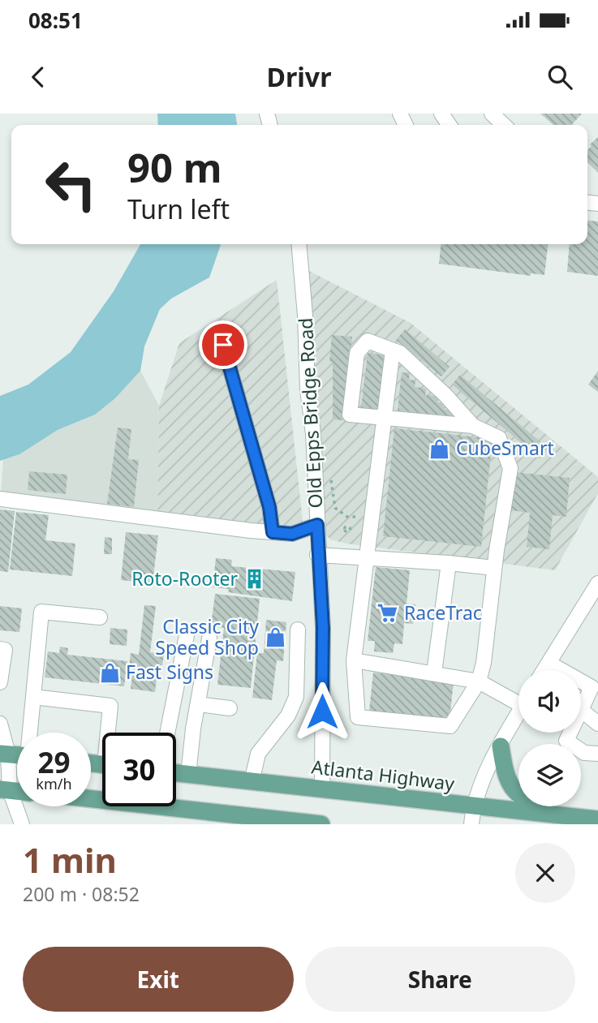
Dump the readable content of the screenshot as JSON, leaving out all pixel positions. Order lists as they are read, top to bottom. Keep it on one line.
{"streets":{"main road":["Atlanta Highway"],"street":["Old Epps Bridge Road"]},"crossings":[["Old Epps Bridge Road","Atlanta Highway"]],"places":{"shop":["CubeSmart","Classic City Speed Shop","Fast Signs"],"building":["Roto-Rooter"],"supermarket":["RaceTrac"]},"page":{"status":"08:51","header":"Drivr","turn":["90 m","Turn left"],"speed":"29 km/h","limit":"30","heading":["1 min","200 m · 08:52"],"buttons":["Exit","Share"]}}
